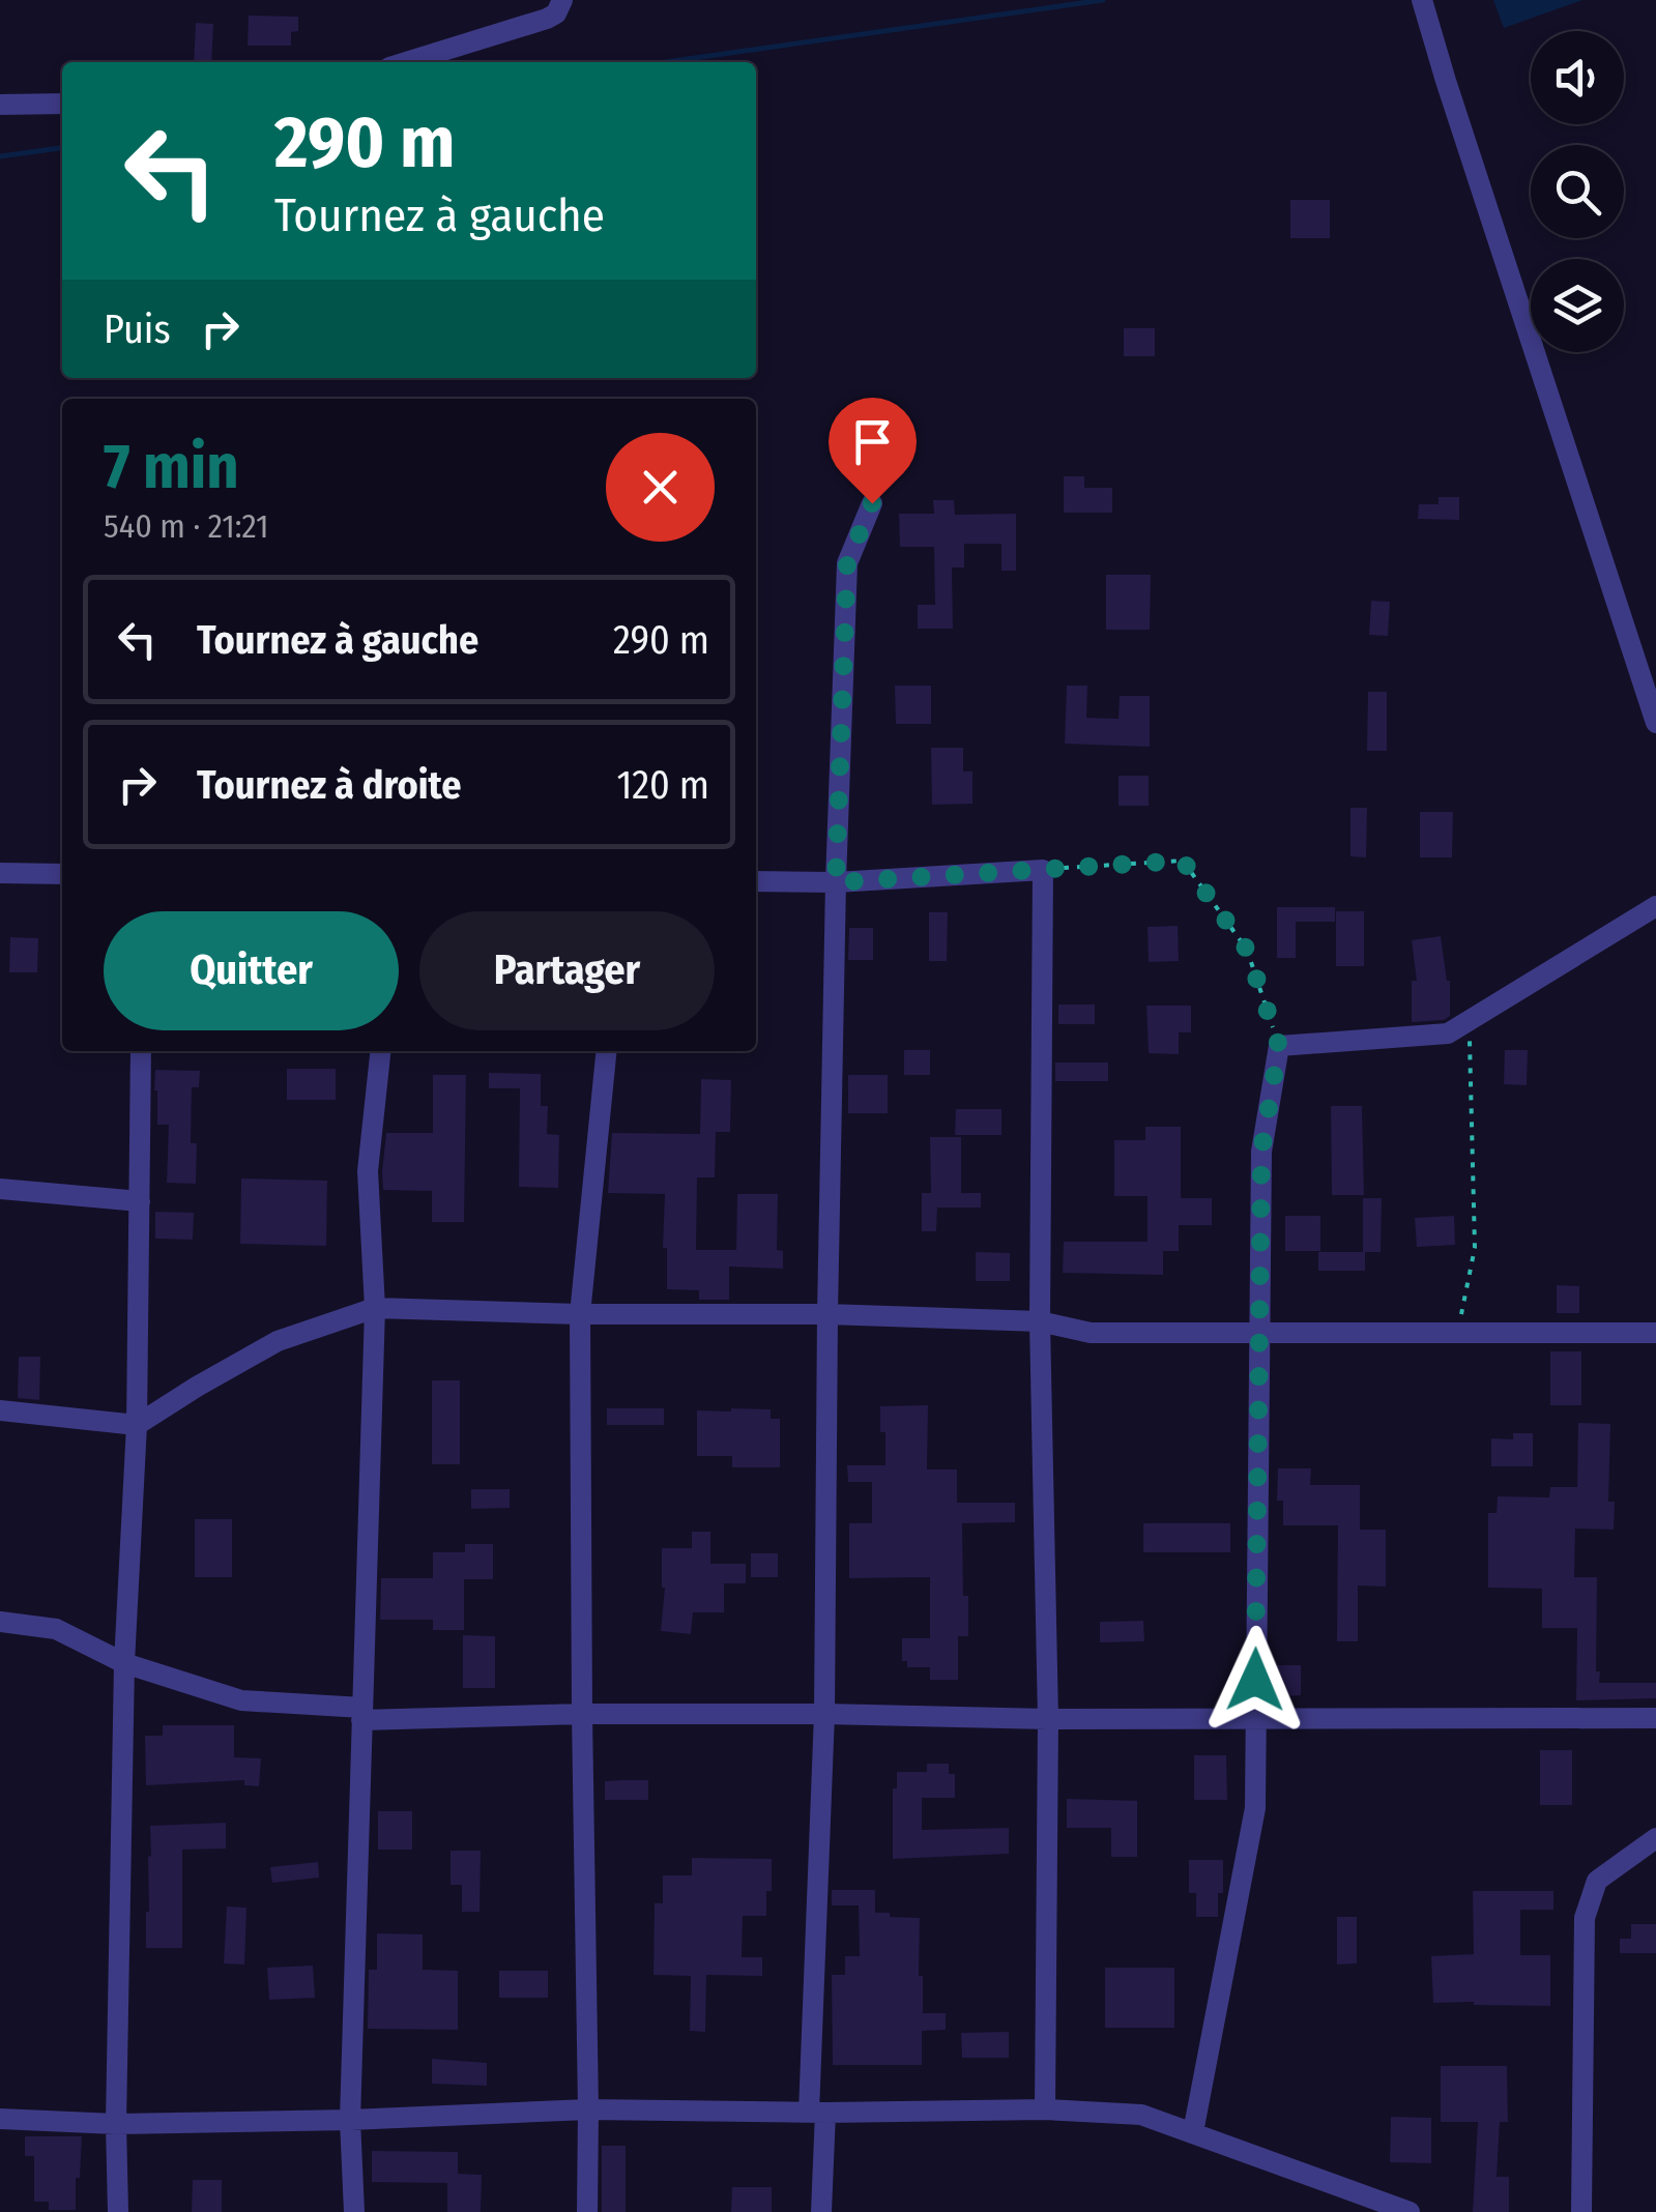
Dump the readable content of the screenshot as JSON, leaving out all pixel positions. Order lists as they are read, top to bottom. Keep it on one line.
{"page":{"turn":["290 m","Tournez à gauche"],"then":"Puis","heading":["7 min","540 m · 21:21"],"list":[{"name":"Tournez à gauche","value":"290 m"},{"name":"Tournez à droite","value":"120 m"}],"buttons":["Quitter","Partager"]}}
